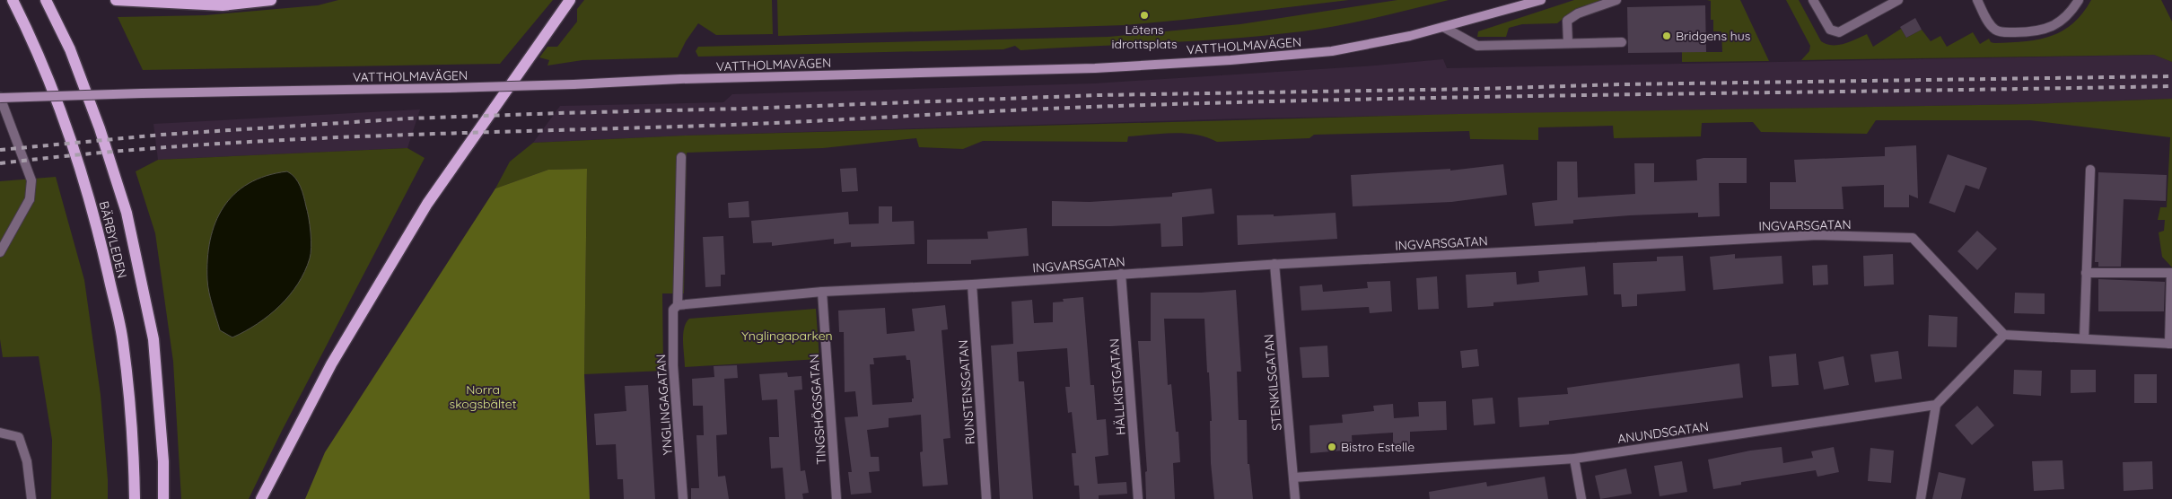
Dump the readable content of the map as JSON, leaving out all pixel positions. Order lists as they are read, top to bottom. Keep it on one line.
{"streets":{"main road":["VATTHOLMAVÄGEN","BÄRBYLEDEN"],"street":["INGVARSGATAN","STENKILSGATAN","HÄLLKISTGATAN","RUNSTENSGATAN","YNGLINGAGATAN","TINGSHÖGSGATAN","ANUNDSGATAN"]},"crossings":[["INGVARSGATAN","STENKILSGATAN"],["INGVARSGATAN","HÄLLKISTGATAN"],["INGVARSGATAN","RUNSTENSGATAN"],["INGVARSGATAN","YNGLINGAGATAN"],["INGVARSGATAN","TINGSHÖGSGATAN"],["STENKILSGATAN","ANUNDSGATAN"]],"parks":["Ynglingaparken","Norra skogsbältet"],"places":["Lötens idrottsplats","Bridgens hus","Bistro Estelle"]}
